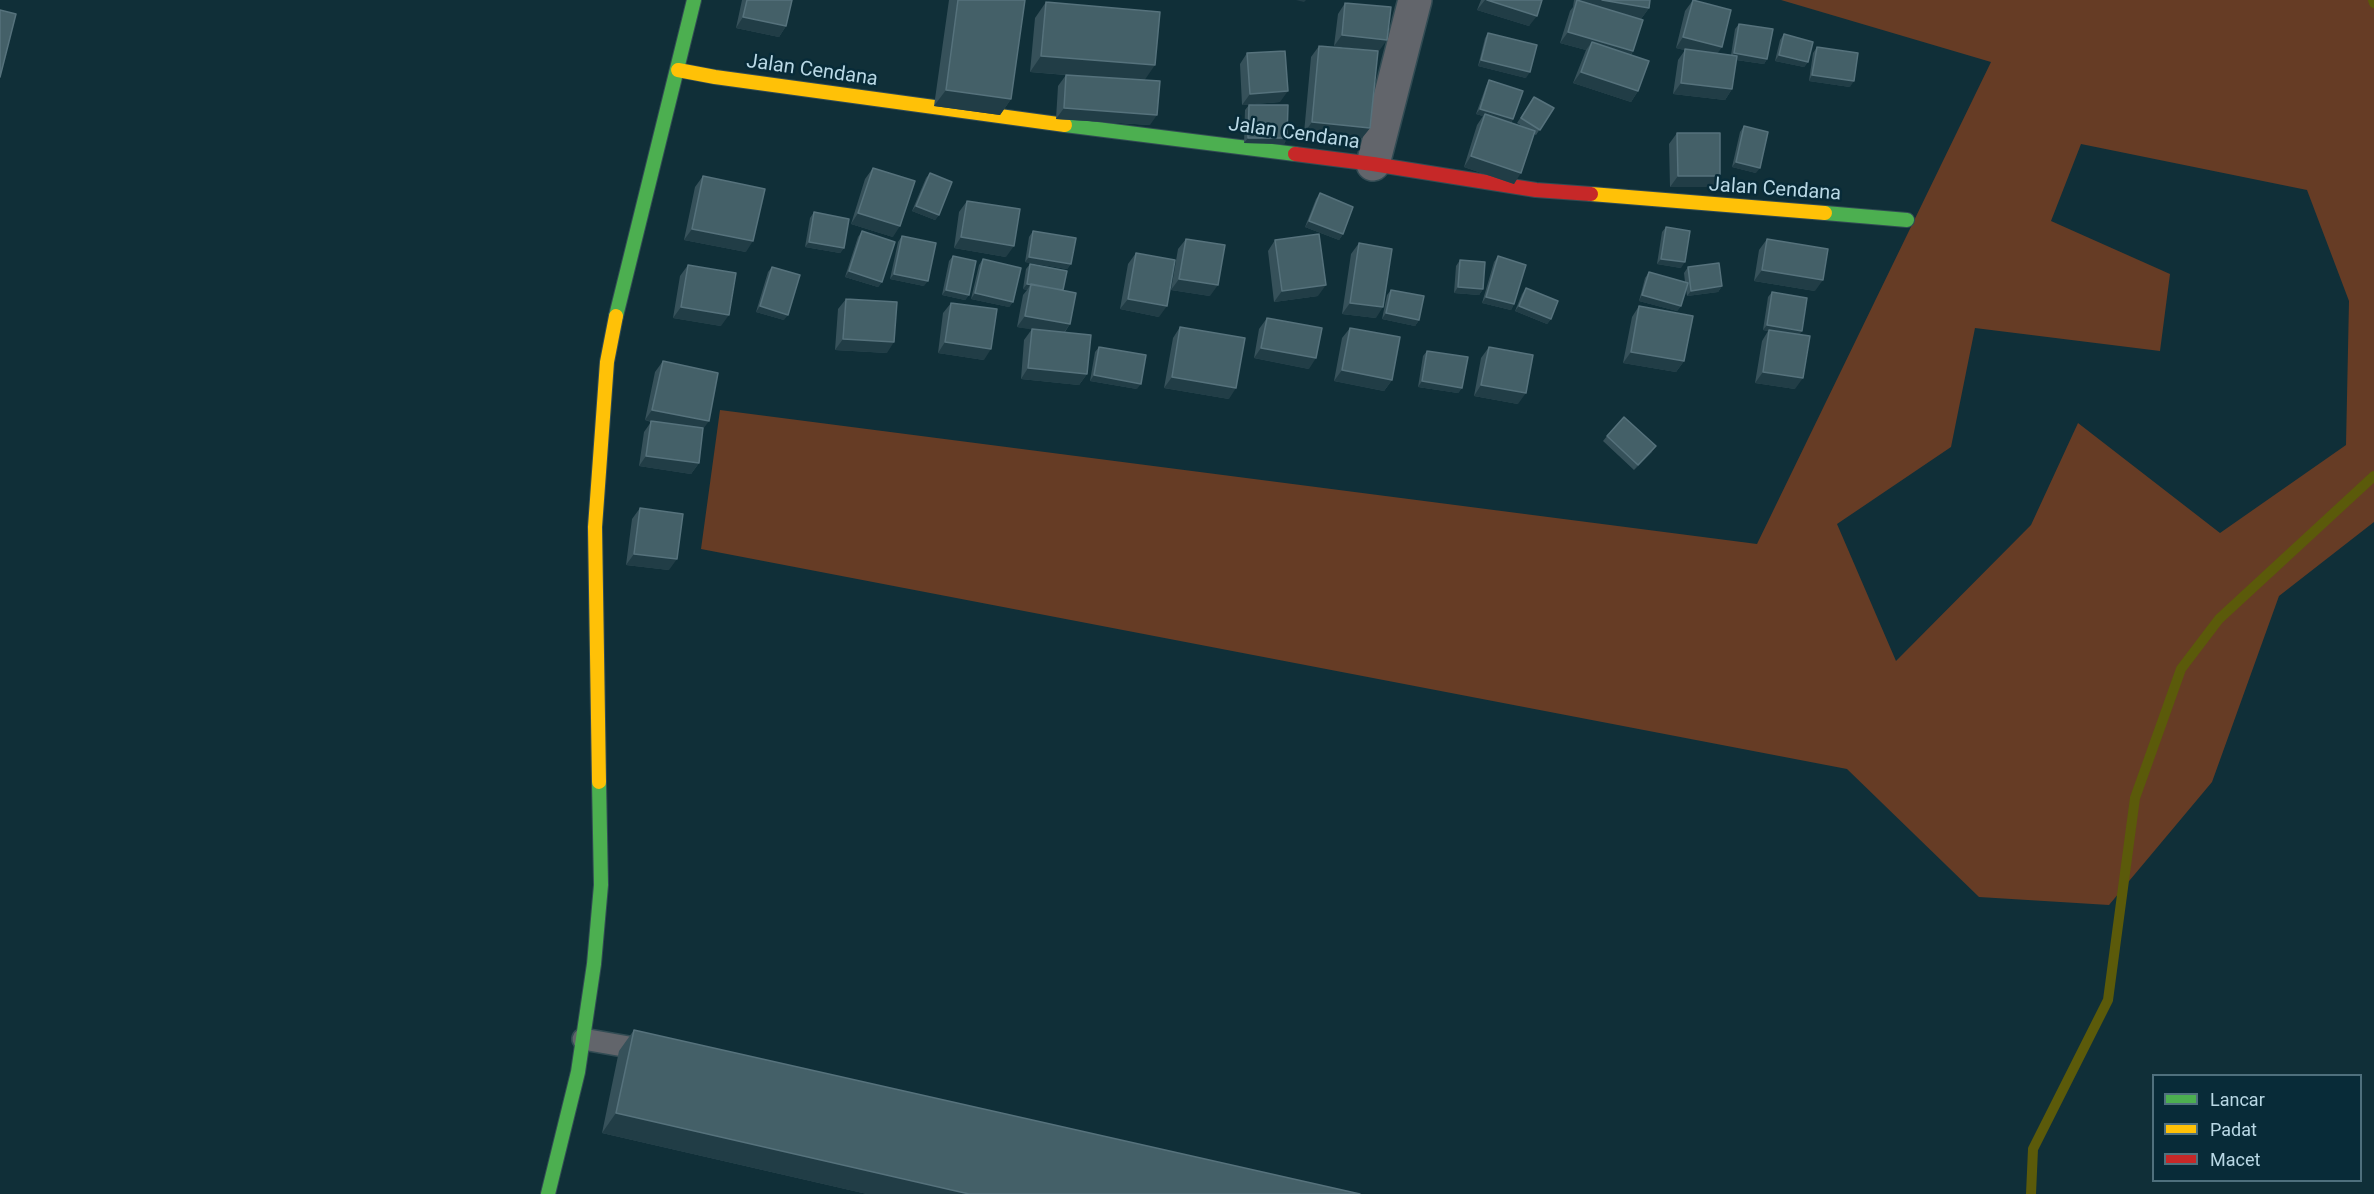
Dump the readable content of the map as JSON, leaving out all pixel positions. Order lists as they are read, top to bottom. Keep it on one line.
{"streets":{"street":["Jalan Cendana"]},"legend":["Lancar","Padat","Macet"]}
